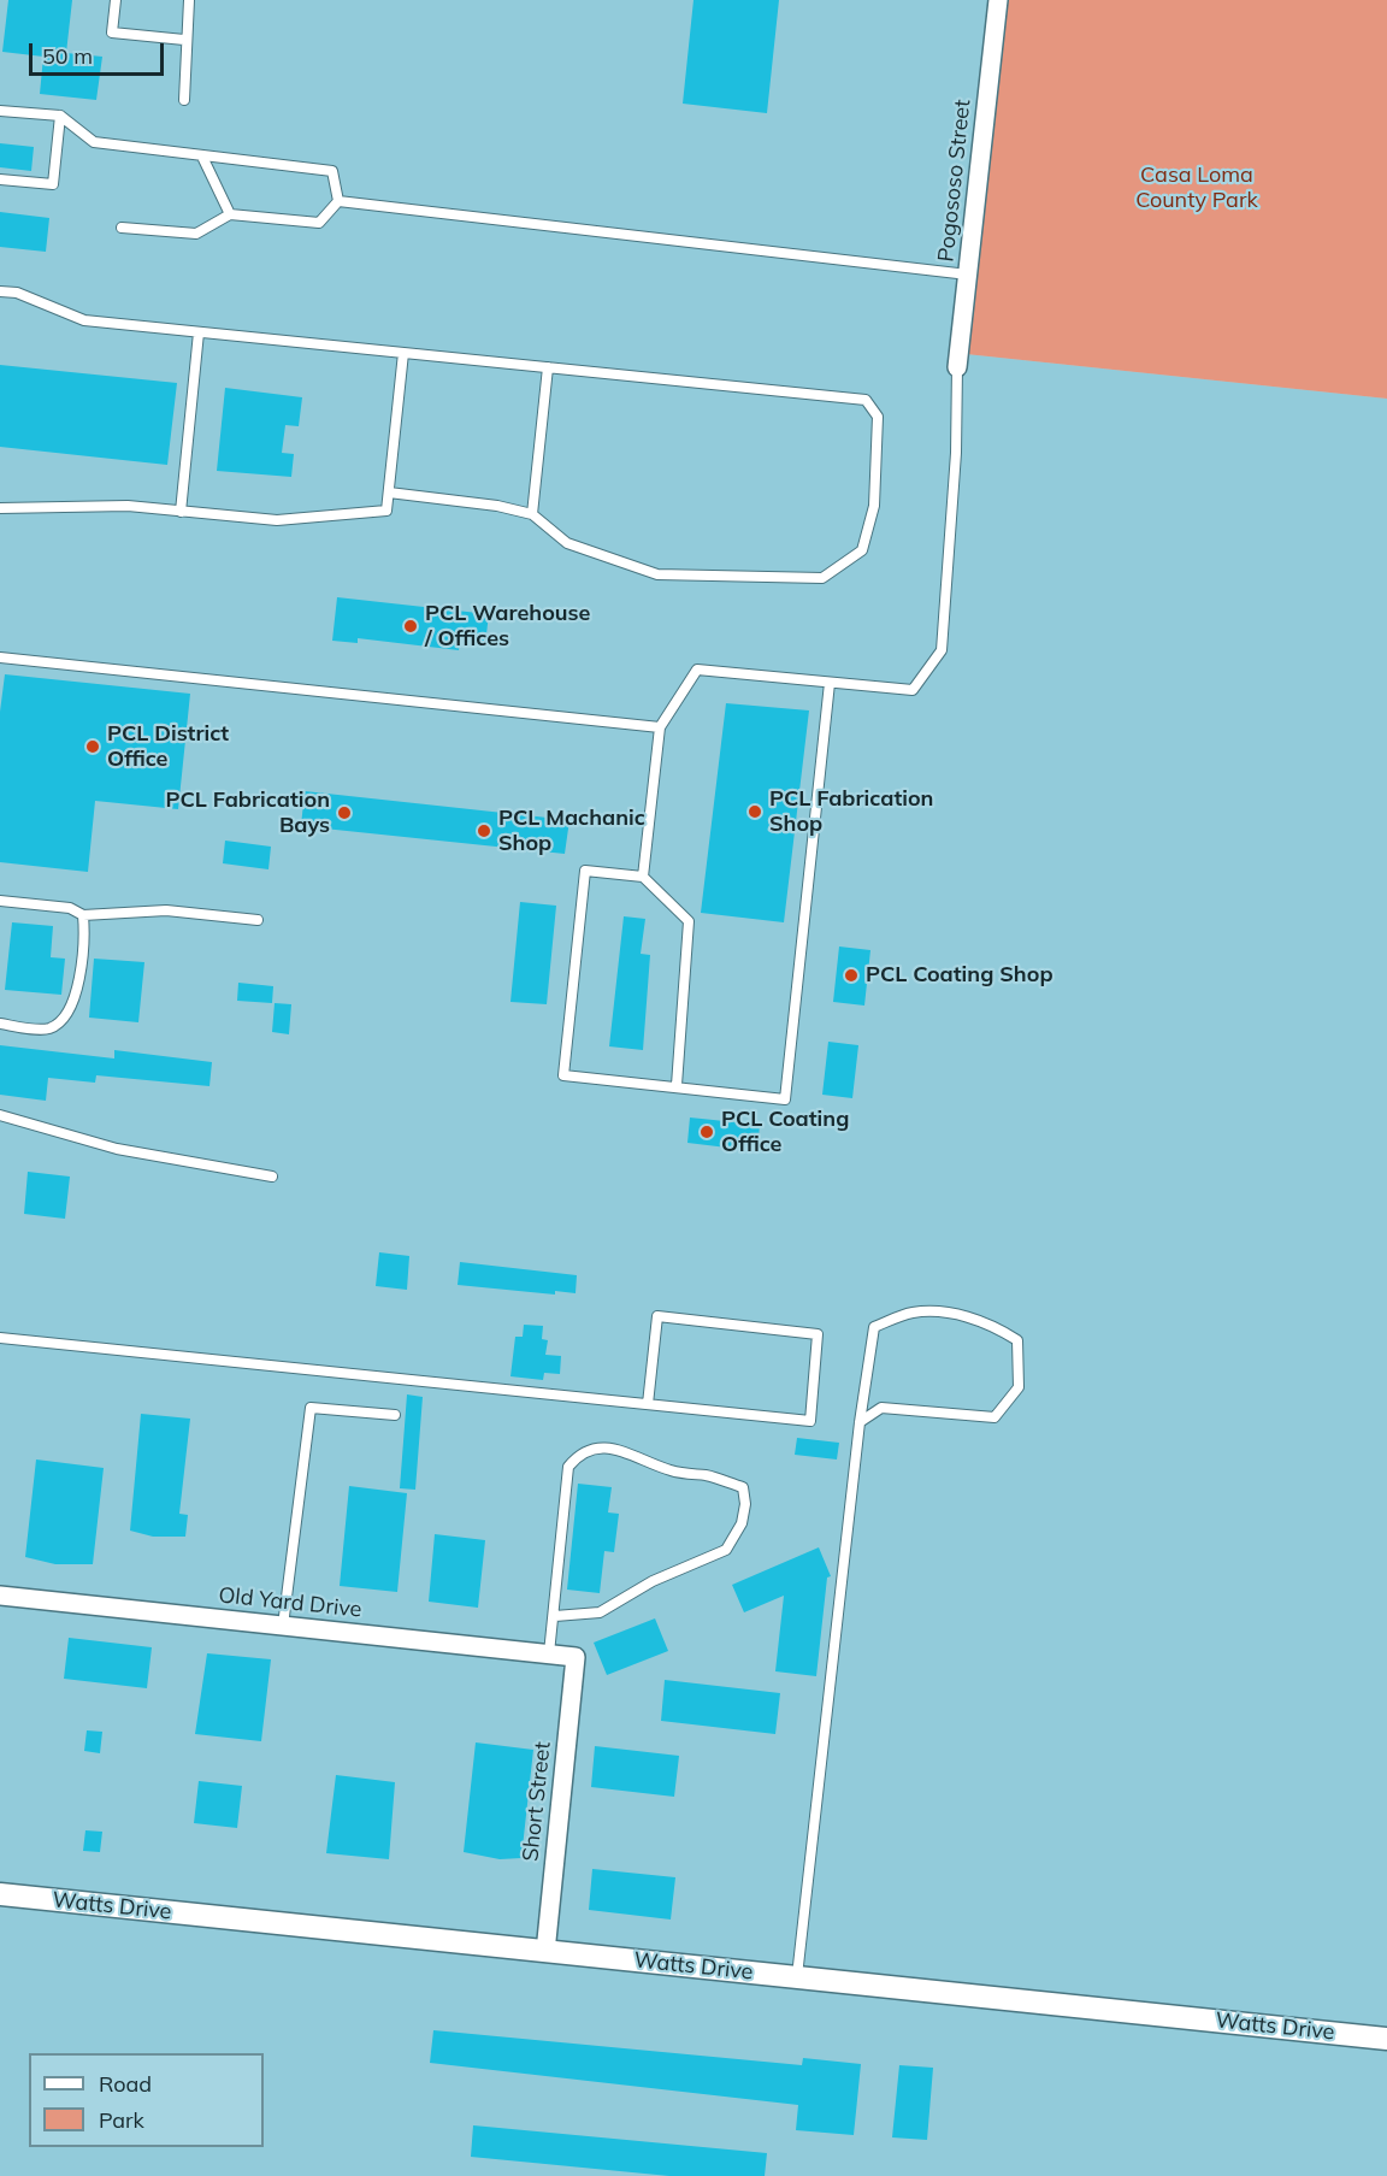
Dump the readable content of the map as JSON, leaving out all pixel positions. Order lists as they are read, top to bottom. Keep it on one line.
{"streets":{"street":["Pogososo Street","Old Yard Drive","Short Street","Watts Drive"]},"crossings":[["Old Yard Drive","Short Street"],["Short Street","Watts Drive"]],"parks":["Casa Loma County Park"],"places":["PCL Warehouse / Offices","PCL District Office","PCL Fabrication Shop","PCL Fabrication Bays","PCL Machanic Shop","PCL Coating Shop","PCL Coating Office"],"legend":["Road","Park"],"scale_bar":"50 m"}
